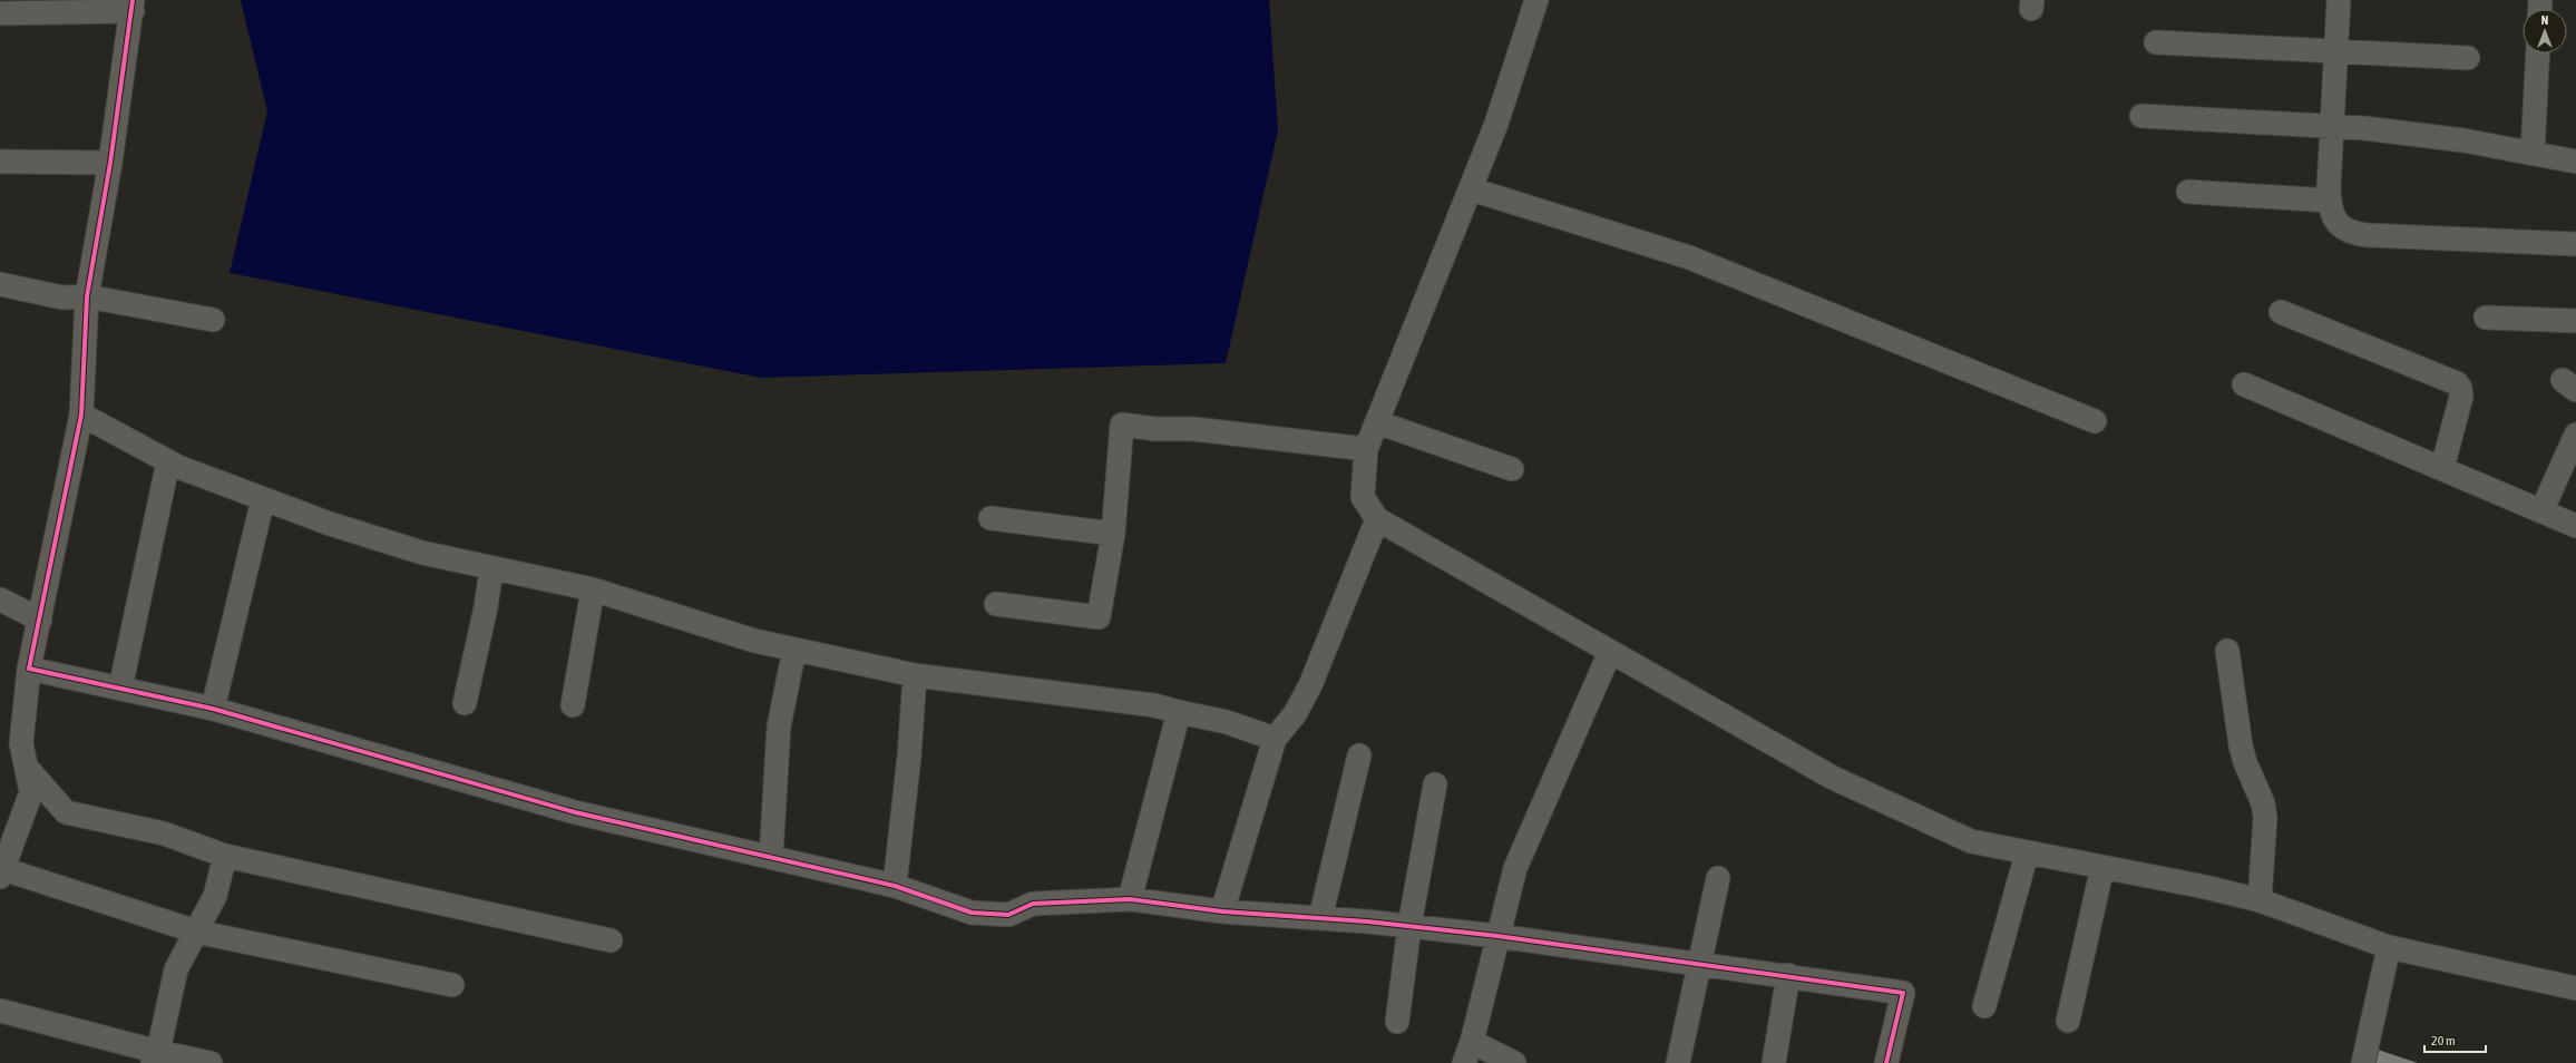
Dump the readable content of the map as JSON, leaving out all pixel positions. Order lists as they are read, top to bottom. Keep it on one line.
{"scale_bar":"20 m","north":"top"}
